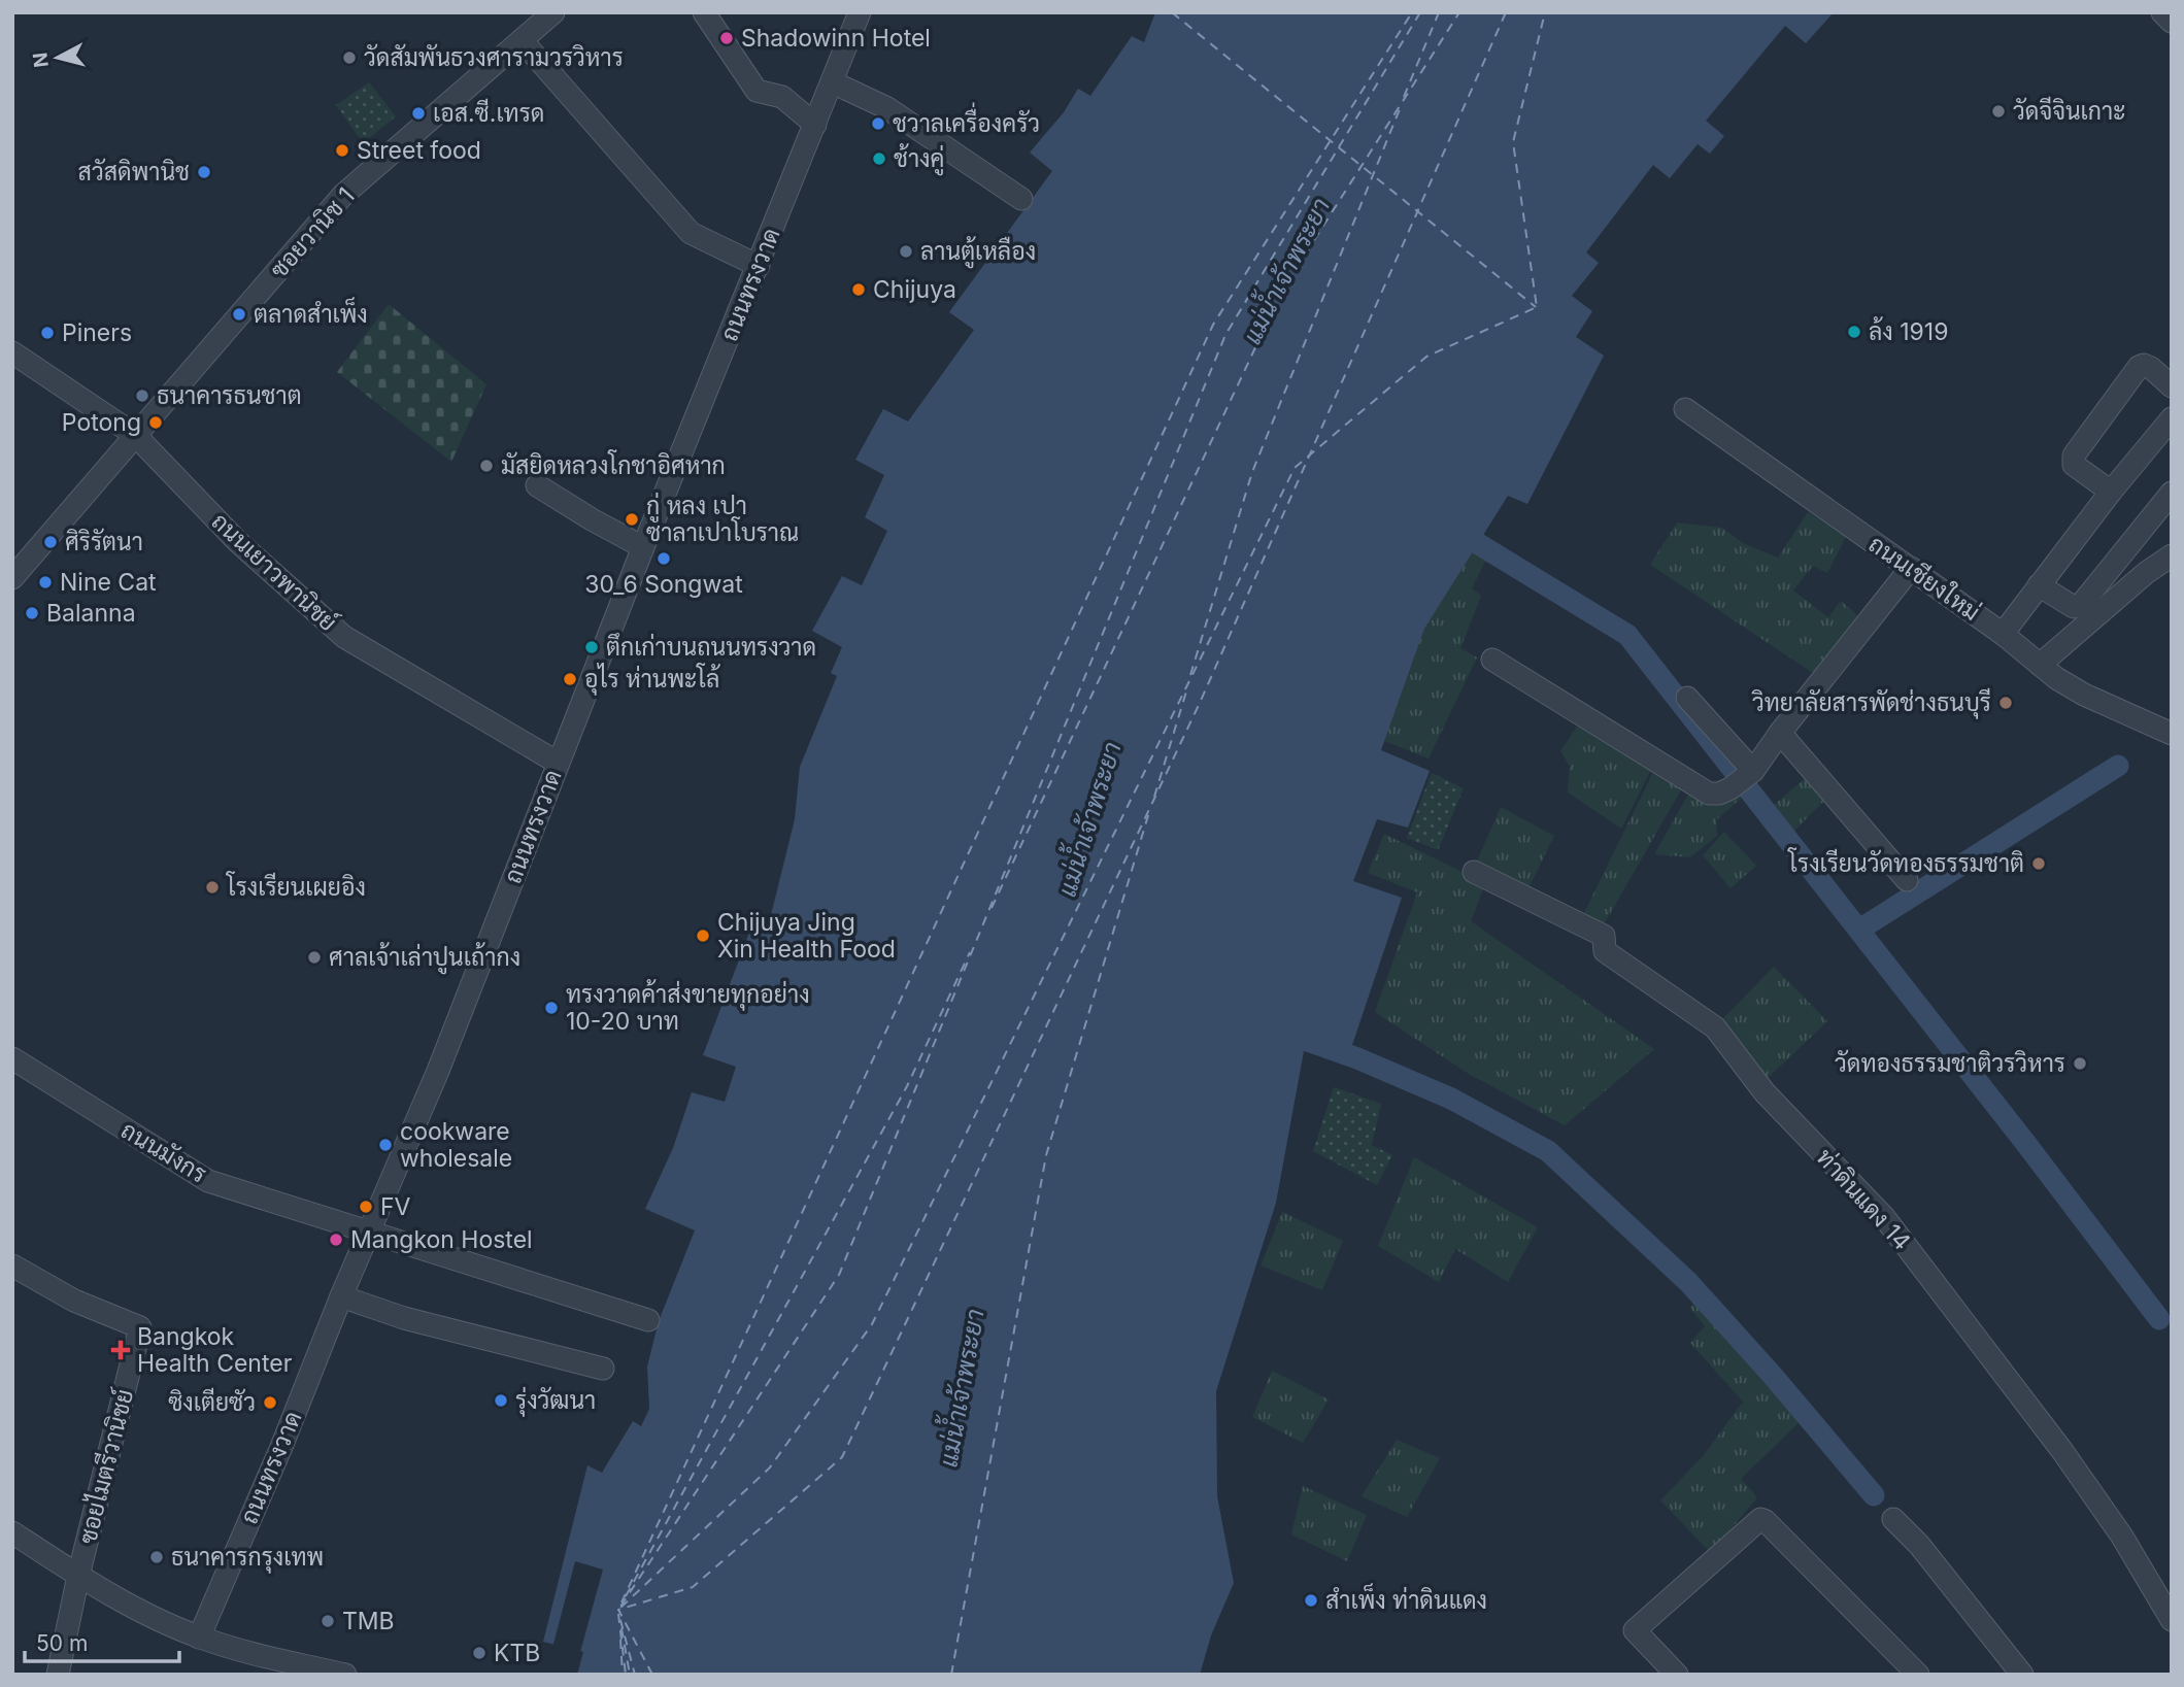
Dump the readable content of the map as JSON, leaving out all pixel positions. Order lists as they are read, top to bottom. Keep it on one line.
{"streets":{"street":["ซอยวานิช 1","ถนนทรงวาด","ถนนเยาวพานิชย์","ถนนเชียงใหม่","ถนนมังกร","ท่าดินแดง 14","ซอยไมตรีวานิชย์"]},"crossings":[["ซอยวานิช 1","ถนนเยาวพานิชย์"],["ถนนทรงวาด","ถนนเยาวพานิชย์"],["ถนนทรงวาด","ถนนมังกร"]],"water":["แม่น้ำเจ้าพระยา"],"places":{"other":["Shadowinn Hotel","วัดสัมพันธวงศารามวรวิหาร","วัดจีจินเกาะ","เอส.ซี.เทรด","ชวาลเครื่องครัว","Street food","ช้างคู่","สวัสดิพานิช","ลานตู้เหลือง","Chijuya","ตลาดสำเพ็ง","ล้ง 1919","Piners","ธนาคารธนชาต","Potong","มัสยิดหลวงโกชาอิศหาก","กู่ หลง เปา ซาลาเปาโบราณ","ศิริรัตนา","30_6 Songwat","Nine Cat","Balanna","ตึกเก่าบนถนนทรงวาด","อุไร ห่านพะโล้","วิทยาลัยสารพัดช่างธนบุรี","โรงเรียนวัดทองธรรมชาติ","โรงเรียนเผยอิง","Chijuya Jing Xin Health Food","ศาลเจ้าเล่าปูนเถ้ากง","ทรงวาดค้าส่งขายทุกอย่าง 10-20 บาท","วัดทองธรรมชาติวรวิหาร","cookware wholesale","FV","Mangkon Hostel","รุ่งวัฒนา","ซิงเตียซัว","ธนาคารกรุงเทพ","สำเพ็ง ท่าดินแดง","TMB","KTB"],"health":["Bangkok Health Center"]},"scale_bar":"50 m","north":"left"}
